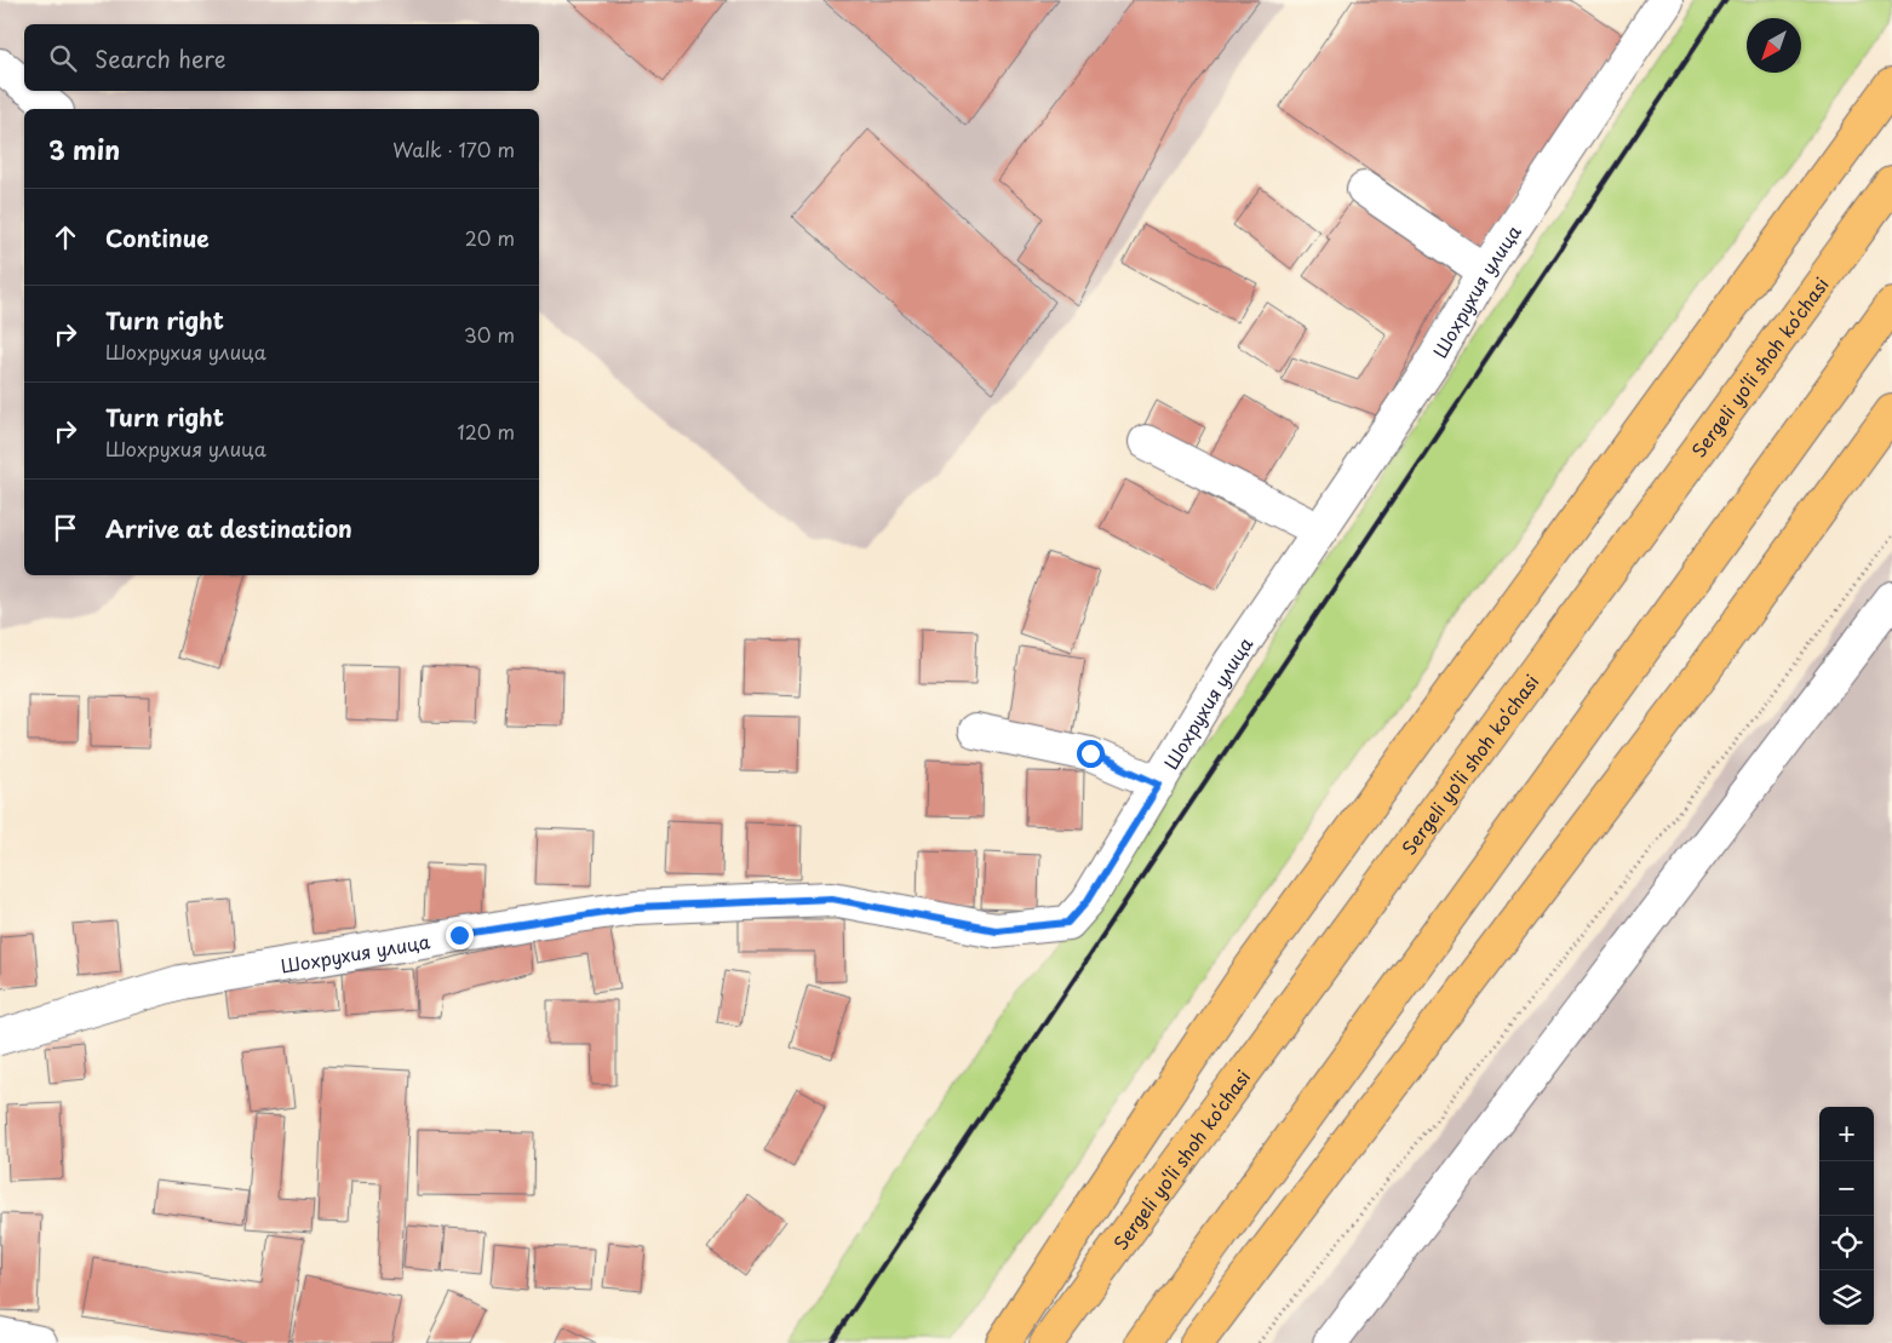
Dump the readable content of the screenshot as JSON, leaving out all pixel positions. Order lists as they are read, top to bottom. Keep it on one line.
{"streets":{"main road":["Sergeli yo‘li shoh ko‘chasi"],"street":["Шохрухия улица"]},"north":"bottom left","page":{"search":"Search here","heading":["3 min","Walk · 170 m"],"list":[["Continue","20 m"],["Turn right","Шохрухия улица","30 m"],["Turn right","Шохрухия улица","120 m"],"Arrive at destination"],"map_buttons":["+","−"]}}
